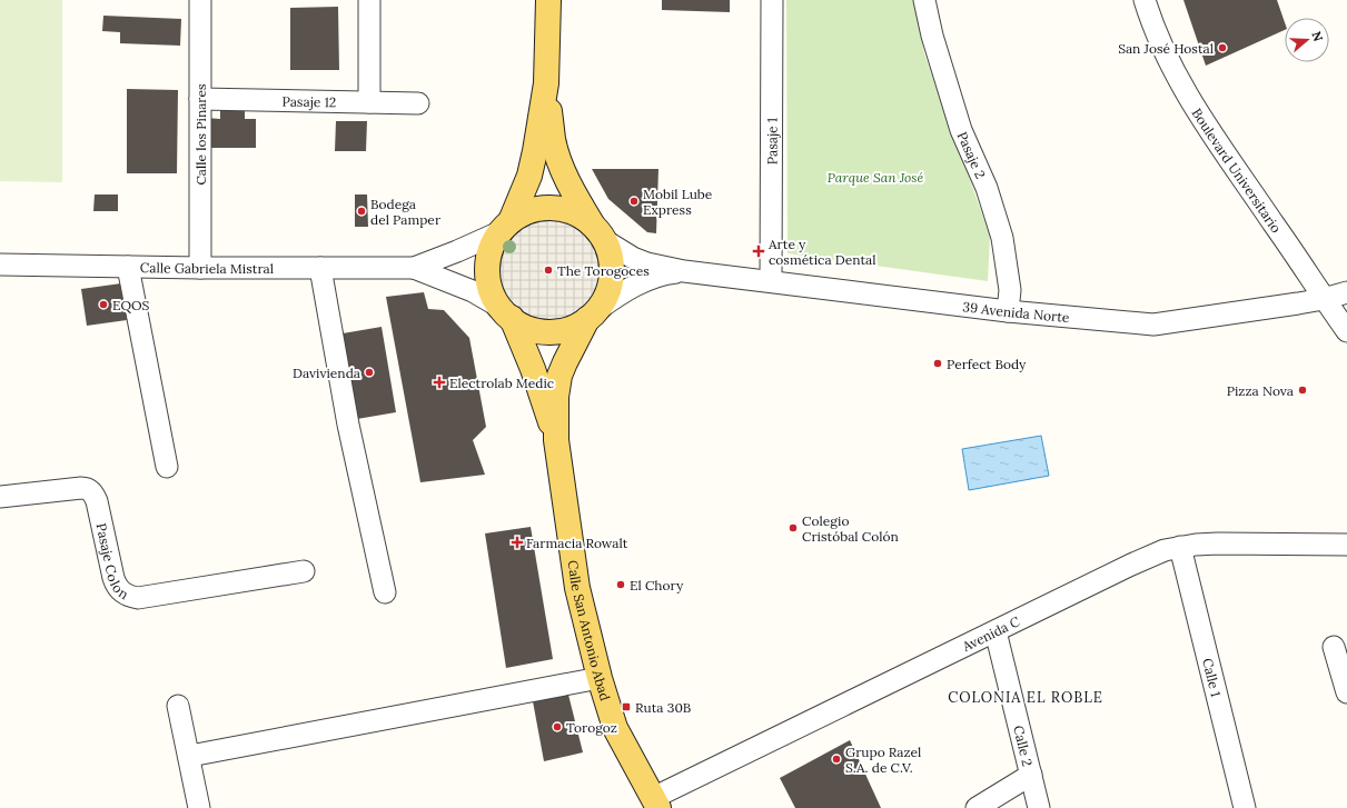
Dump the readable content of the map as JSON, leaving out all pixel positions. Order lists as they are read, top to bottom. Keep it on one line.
{"streets":{"main road":["Calle San Antonio Abad"],"street":["Pasaje 12","Calle los Pinares","Pasaje 1","Pasaje 2","Boulevard Universitario","Calle Gabriela Mistral","39 Avenida Norte","Pasaje Colon","Avenida C","Calle 1","Calle 2"]},"crossings":[["Pasaje 12","Calle los Pinares"],["Calle los Pinares","Calle Gabriela Mistral"],["Pasaje 1","39 Avenida Norte"],["Pasaje 2","39 Avenida Norte"],["Boulevard Universitario","39 Avenida Norte"],["Calle Gabriela Mistral","39 Avenida Norte"],["Calle Gabriela Mistral","Calle San Antonio Abad"],["39 Avenida Norte","Calle San Antonio Abad"],["Calle San Antonio Abad","Avenida C"],["Avenida C","Calle 1"],["Avenida C","Calle 2"]],"districts":["COLONIA EL ROBLE"],"parks":["Parque San José"],"places":{"other":["San José Hostal","Mobil Lube Express","Bodega del Pamper","The Torogoces","EQOS","Perfect Body","Davivienda","Pizza Nova","Colegio Cristóbal Colón","El Chory","Torogoz","Grupo Razel S.A. de C.V."],"health":["Arte y cosmética Dental","Electrolab Medic","Farmacia Rowalt"],"transit":["Ruta 30B"]},"north":"right"}
